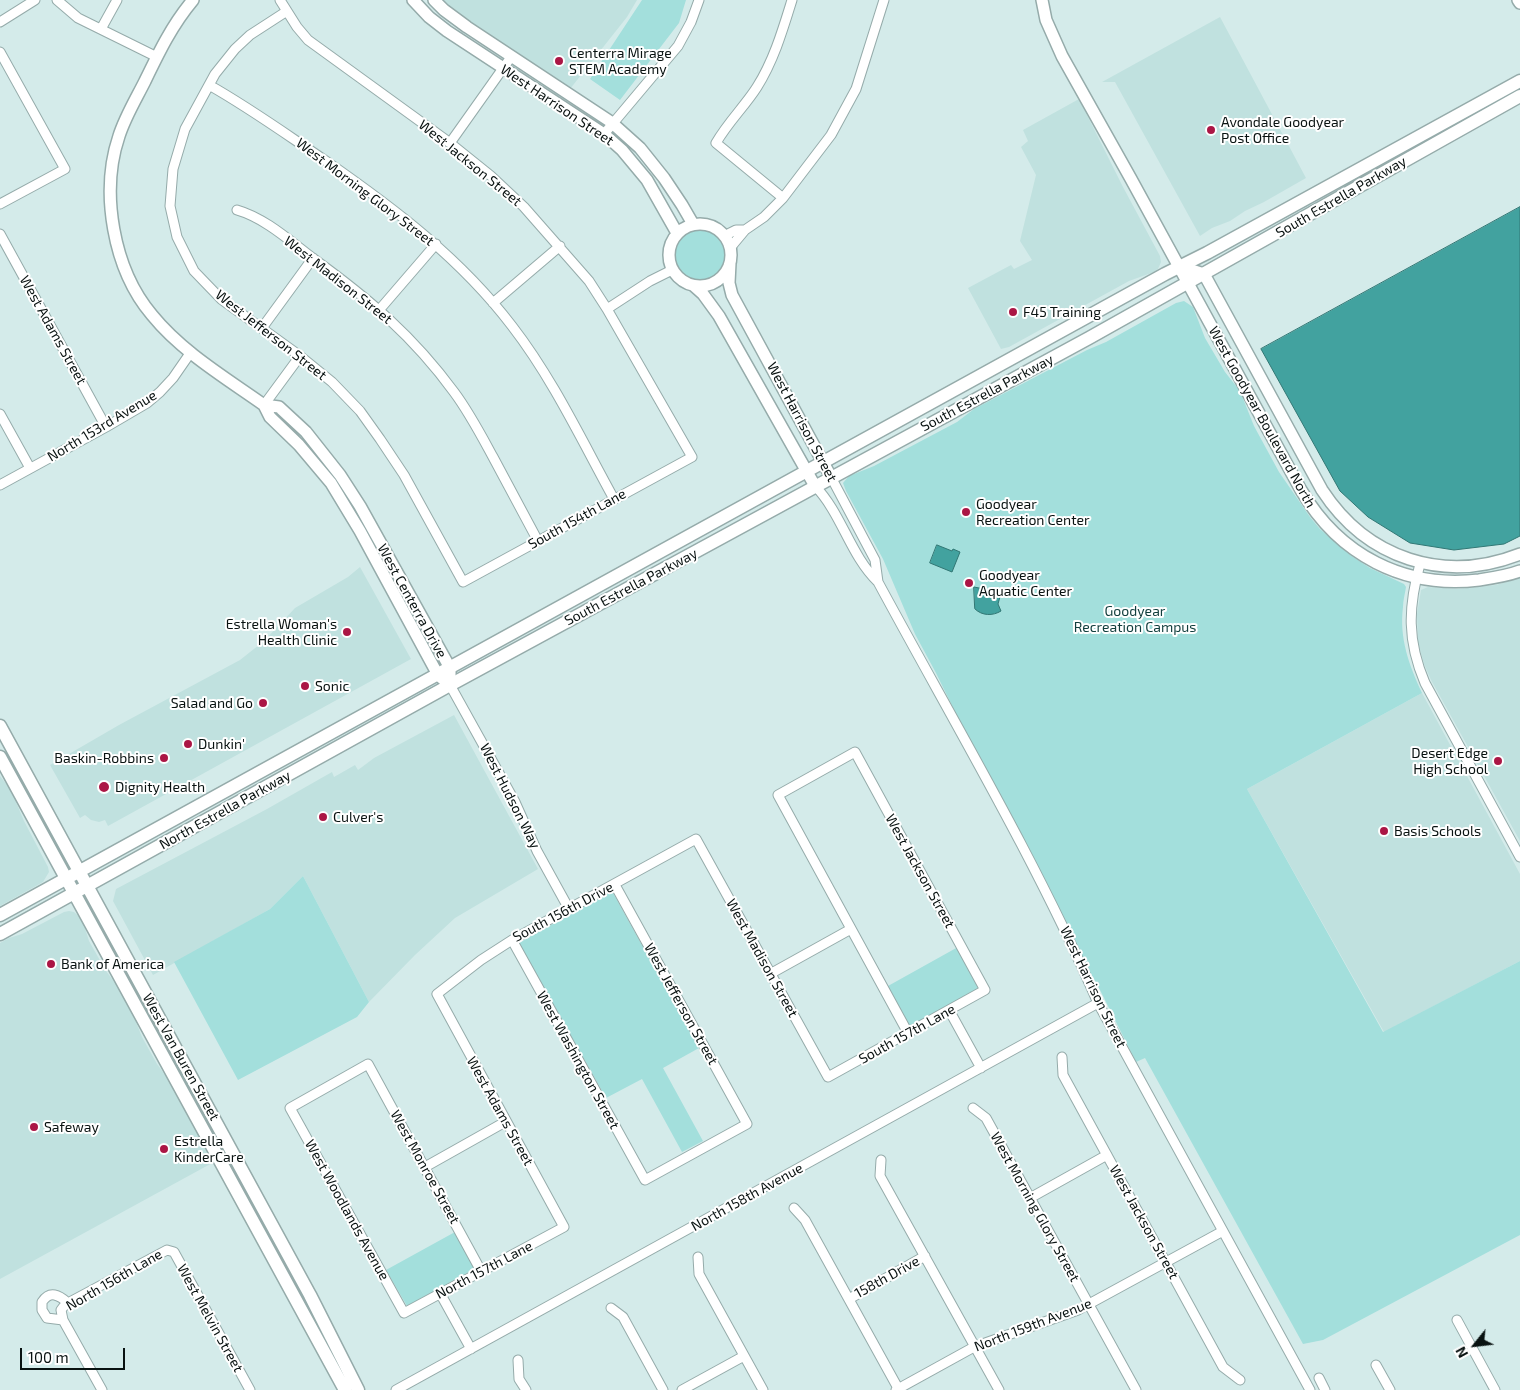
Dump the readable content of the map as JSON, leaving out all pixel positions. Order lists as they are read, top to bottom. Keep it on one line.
{"streets":{"main road":["South Estrella Parkway","North Estrella Parkway","West Van Buren Street"],"street":["West Harrison Street","West Jackson Street","West Morning Glory Street","West Madison Street","West Adams Street","West Jefferson Street","West Goodyear Boulevard North","North 153rd Avenue","South 154th Lane","West Centerra Drive","West Hudson Way","South 156th Drive","South 157th Lane","West Washington Street","West Monroe Street","North 158th Avenue","West Woodlands Avenue","North 157th Lane","158th Drive","North 156th Lane","West Melvin Street","North 159th Avenue"]},"crossings":[["West Harrison Street","South Estrella Parkway"],["West Harrison Street","North 158th Avenue"],["West Harrison Street","North 159th Avenue"],["West Jackson Street","West Jefferson Street"],["West Jackson Street","South 154th Lane"],["West Jackson Street","South 157th Lane"],["West Jackson Street","North 159th Avenue"],["West Morning Glory Street","West Jefferson Street"],["West Morning Glory Street","South 154th Lane"],["West Morning Glory Street","North 159th Avenue"],["South Estrella Parkway","West Goodyear Boulevard North"],["South Estrella Parkway","West Centerra Drive"],["South Estrella Parkway","West Hudson Way"],["South Estrella Parkway","North Estrella Parkway"],["West Madison Street","South 154th Lane"],["West Madison Street","South 156th Drive"],["West Madison Street","South 157th Lane"],["West Adams Street","North 153rd Avenue"],["West Adams Street","South 156th Drive"],["West Adams Street","North 157th Lane"],["West Jefferson Street","South 154th Lane"],["West Jefferson Street","South 156th Drive"],["West Jefferson Street","West Washington Street"],["North 153rd Avenue","West Centerra Drive"],["West Centerra Drive","West Hudson Way"],["West Centerra Drive","North Estrella Parkway"],["West Hudson Way","North Estrella Parkway"],["West Hudson Way","South 156th Drive"],["North Estrella Parkway","West Van Buren Street"],["South 156th Drive","West Washington Street"],["West Monroe Street","West Woodlands Avenue"],["West Monroe Street","North 157th Lane"],["West Woodlands Avenue","North 157th Lane"],["North 156th Lane","West Melvin Street"]],"parks":["Goodyear Recreation Campus"],"places":["Centerra Mirage STEM Academy","Avondale Goodyear Post Office","F45 Training","Goodyear Recreation Center","Goodyear Aquatic Center","Estrella Woman's Health Clinic","Sonic","Salad and Go","Dunkin'","Baskin-Robbins","Desert Edge High School","Dignity Health","Culver's","Basis Schools","Bank of America","Safeway","Estrella KinderCare"],"scale_bar":"100 m","north":"bottom left"}
